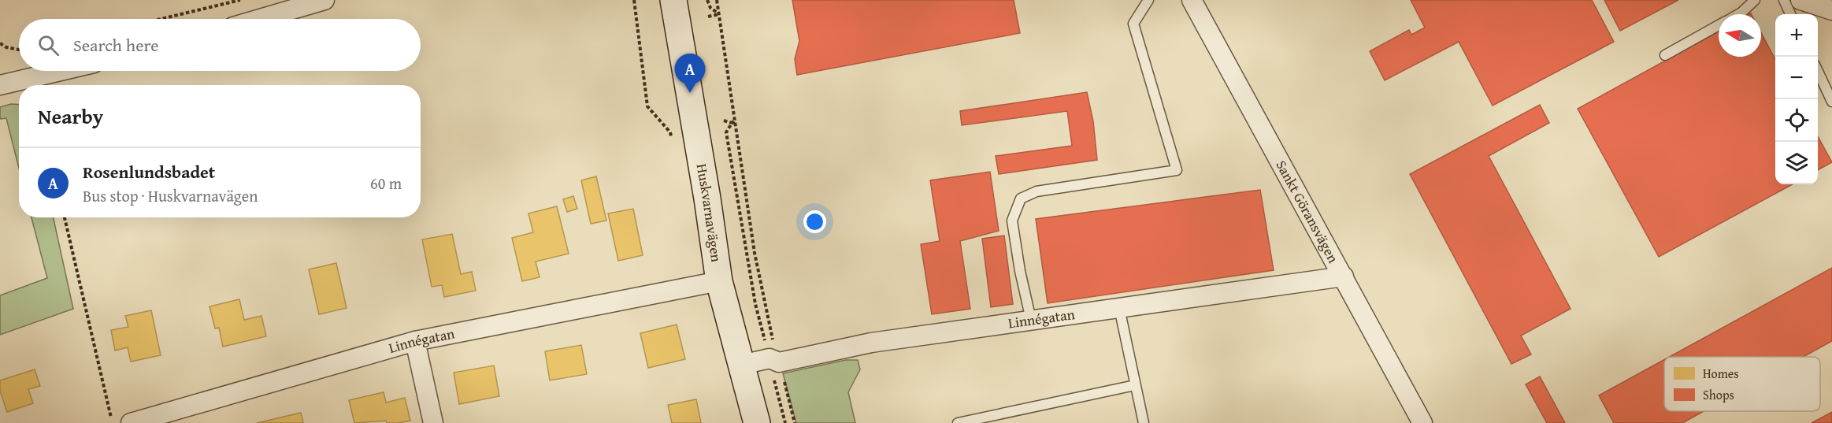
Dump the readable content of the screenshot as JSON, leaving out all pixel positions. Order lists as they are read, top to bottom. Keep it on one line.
{"streets":{"street":["Sankt Göransvägen","Huskvarnavägen","Linnégatan"]},"crossings":[["Sankt Göransvägen","Linnégatan"],["Huskvarnavägen","Linnégatan"]],"legend":["Homes","Shops"],"north":"left","page":{"map_buttons":["+","−"],"search":"Search here","pins":"A","heading":"Nearby","list":[{"mark":"A","name":"Rosenlundsbadet","note":"Bus stop · Huskvarnavägen","value":"60 m"}]}}
